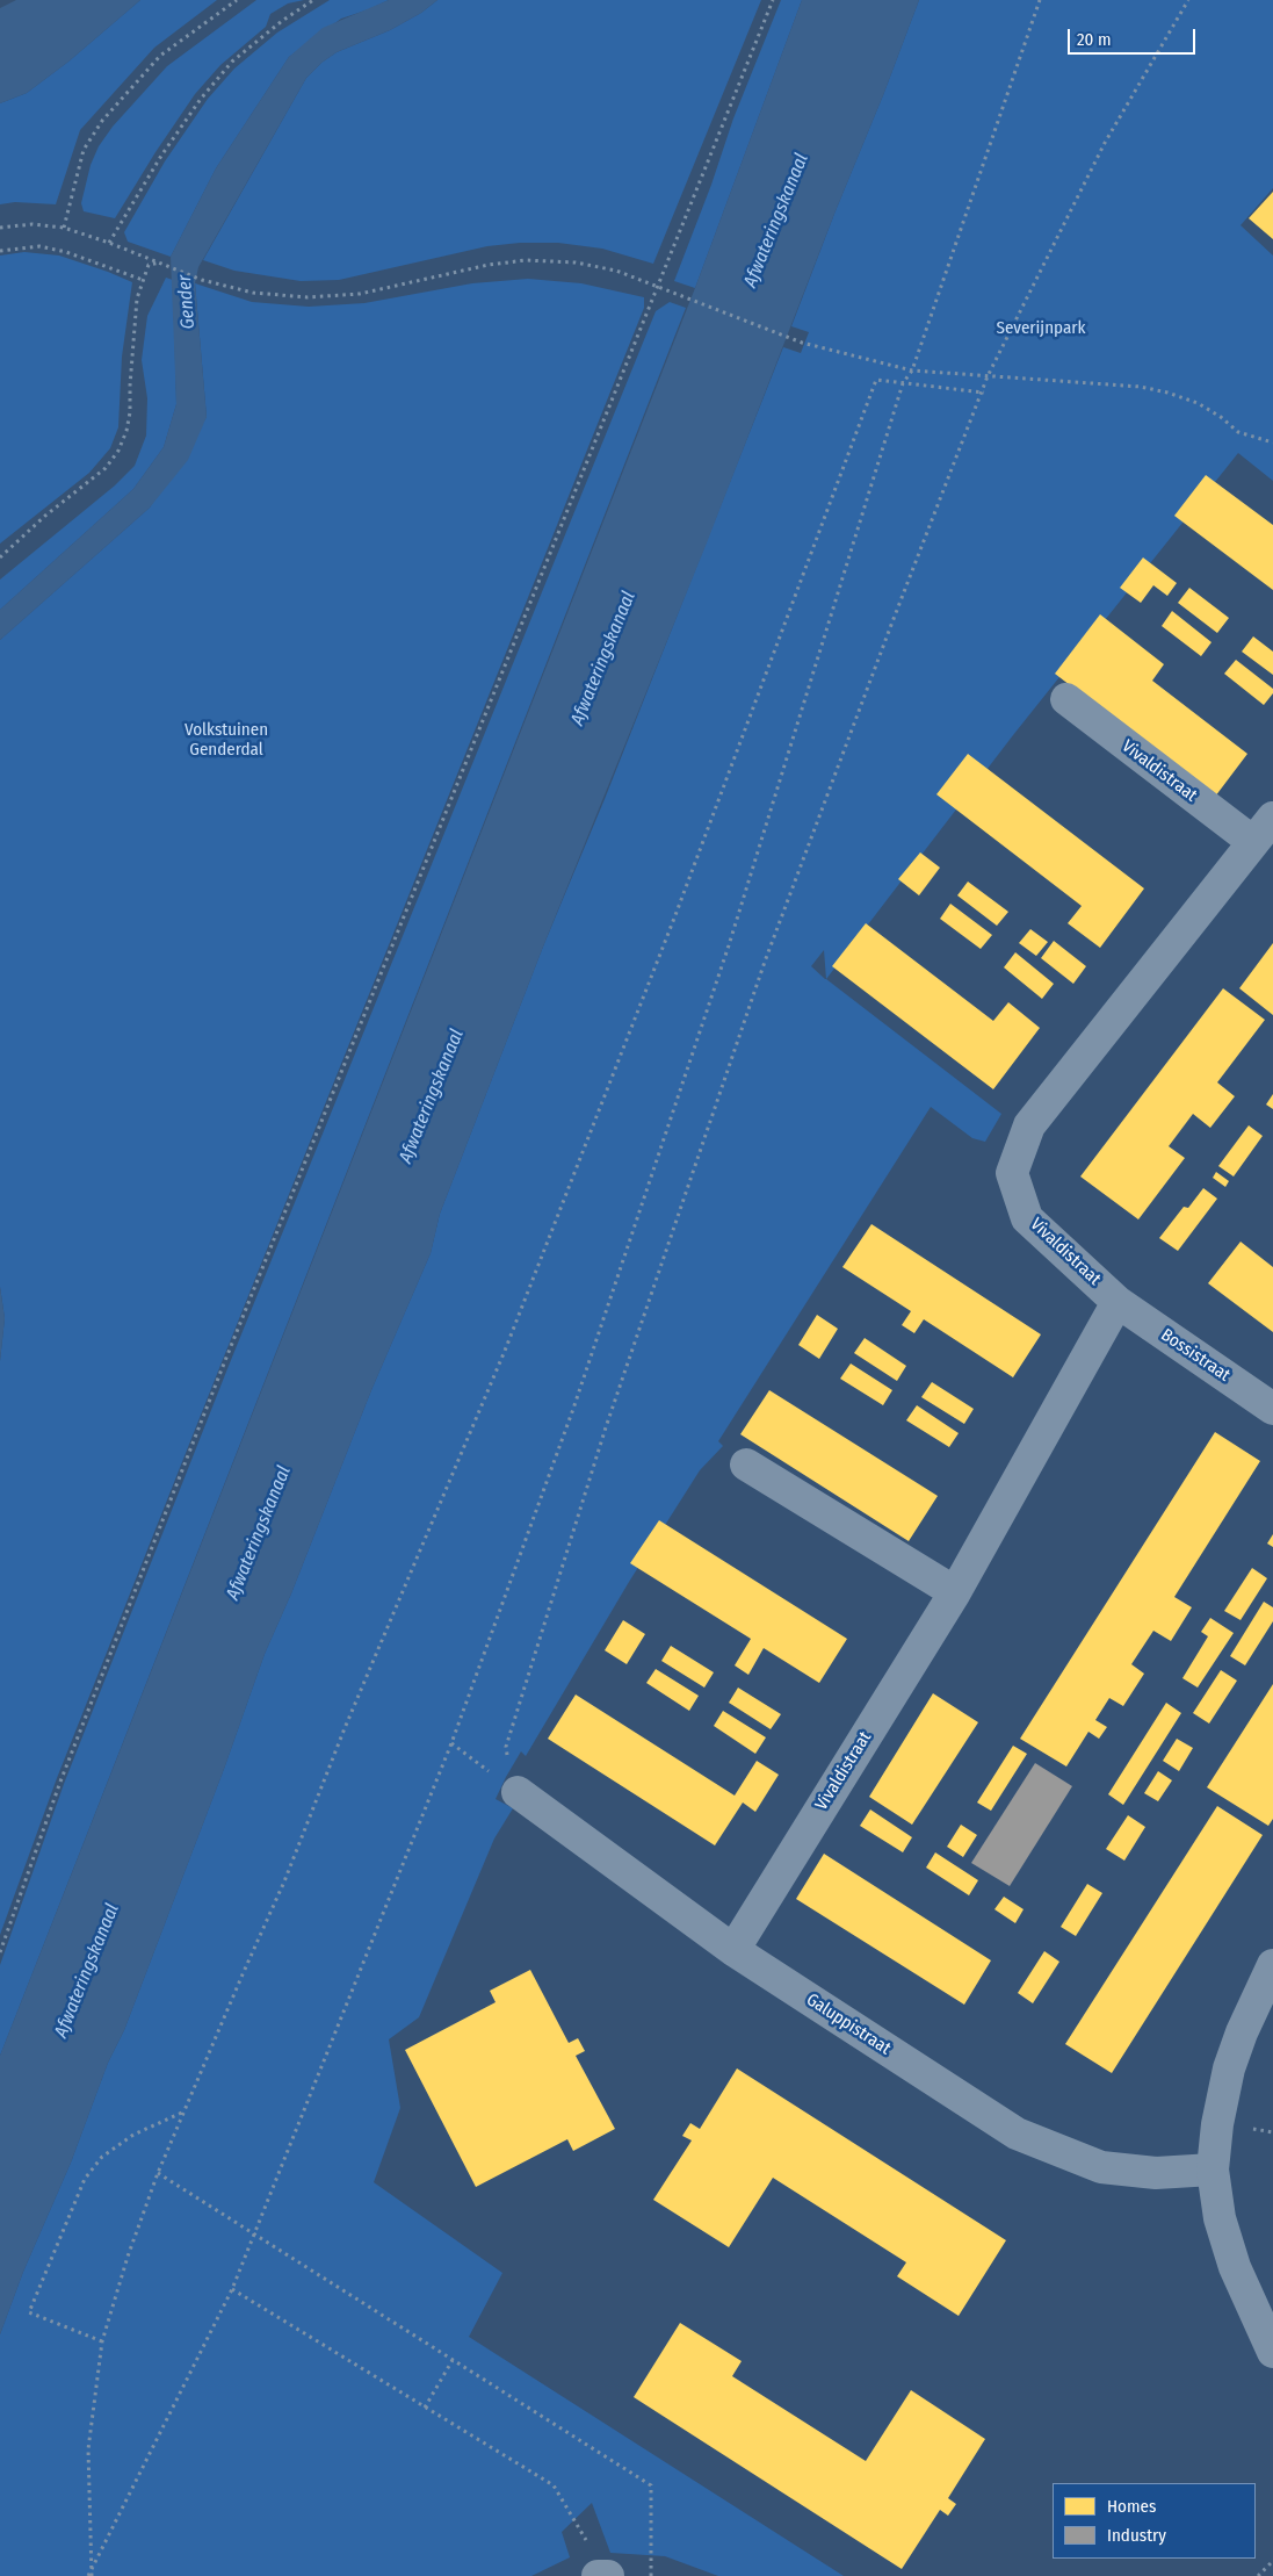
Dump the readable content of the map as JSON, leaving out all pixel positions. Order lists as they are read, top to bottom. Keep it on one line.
{"streets":{"street":["Vivaldistraat","Bossistraat","Galuppistraat"]},"crossings":[["Vivaldistraat","Bossistraat"],["Vivaldistraat","Galuppistraat"]],"water":["Afwateringskanaal","Gender"],"parks":["Severijnpark","Volkstuinen Genderdal"],"legend":["Homes","Industry"],"scale_bar":"20 m"}
